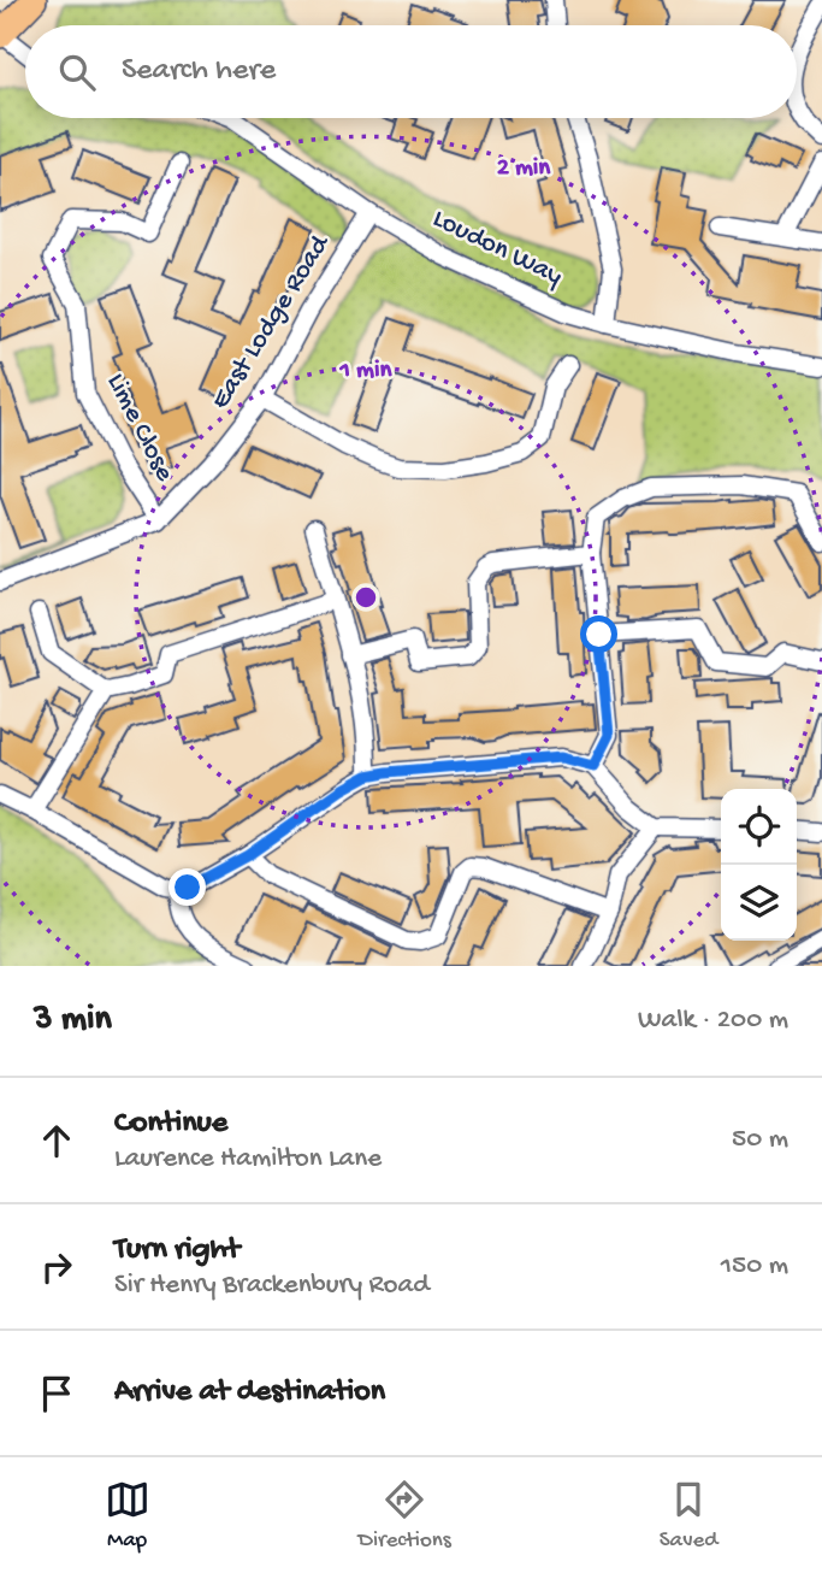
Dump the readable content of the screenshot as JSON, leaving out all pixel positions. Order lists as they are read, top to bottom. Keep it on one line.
{"streets":{"street":["Loudon Way","East Lodge Road","Lime Close"]},"crossings":[["Loudon Way","East Lodge Road"],["East Lodge Road","Lime Close"]],"page":{"search":"Search here","heading":["3 min","Walk · 200 m"],"list":[["Continue","Laurence Hamilton Lane","50 m"],["Turn right","Sir Henry Brackenbury Road","150 m"],"Arrive at destination"],"nav":["Map","Directions","Saved"]},"rings":["2 min","1 min"]}
